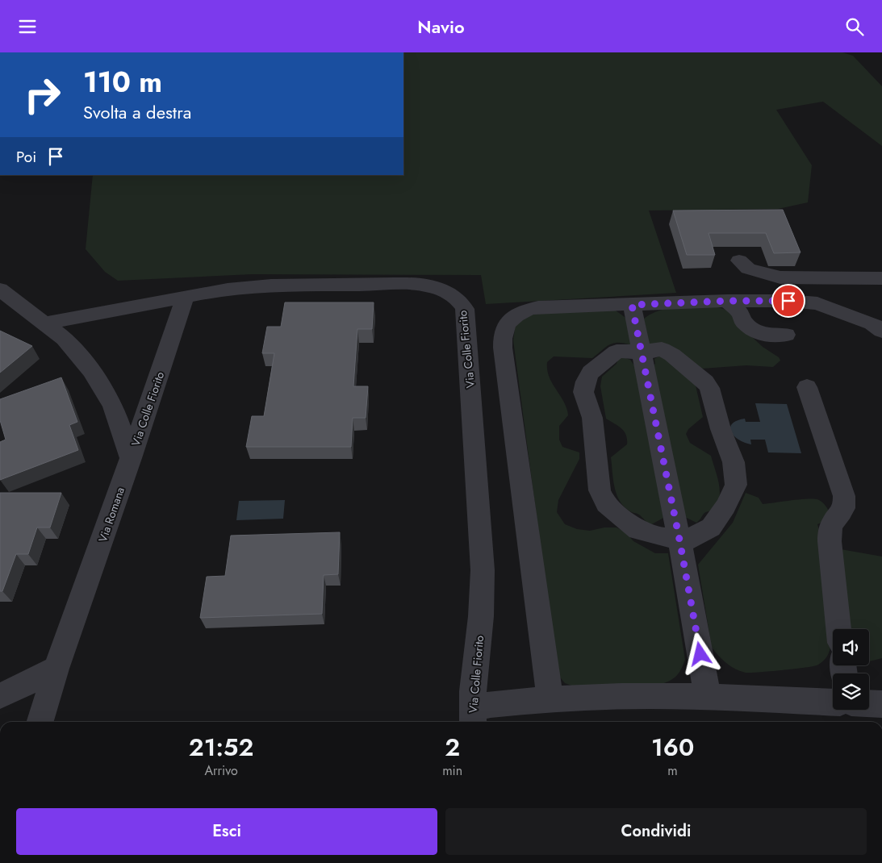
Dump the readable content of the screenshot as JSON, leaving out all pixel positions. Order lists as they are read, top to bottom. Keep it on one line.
{"streets":{"street":["Via Colle Fiorito","Via Romana"]},"crossings":[["Via Colle Fiorito","Via Romana"]],"page":{"header":"Navio","turn":["110 m","Svolta a destra"],"then":"Poi","eta":["21:52","Arrivo","2","min","160","m"],"buttons":["Esci","Condividi"]}}
